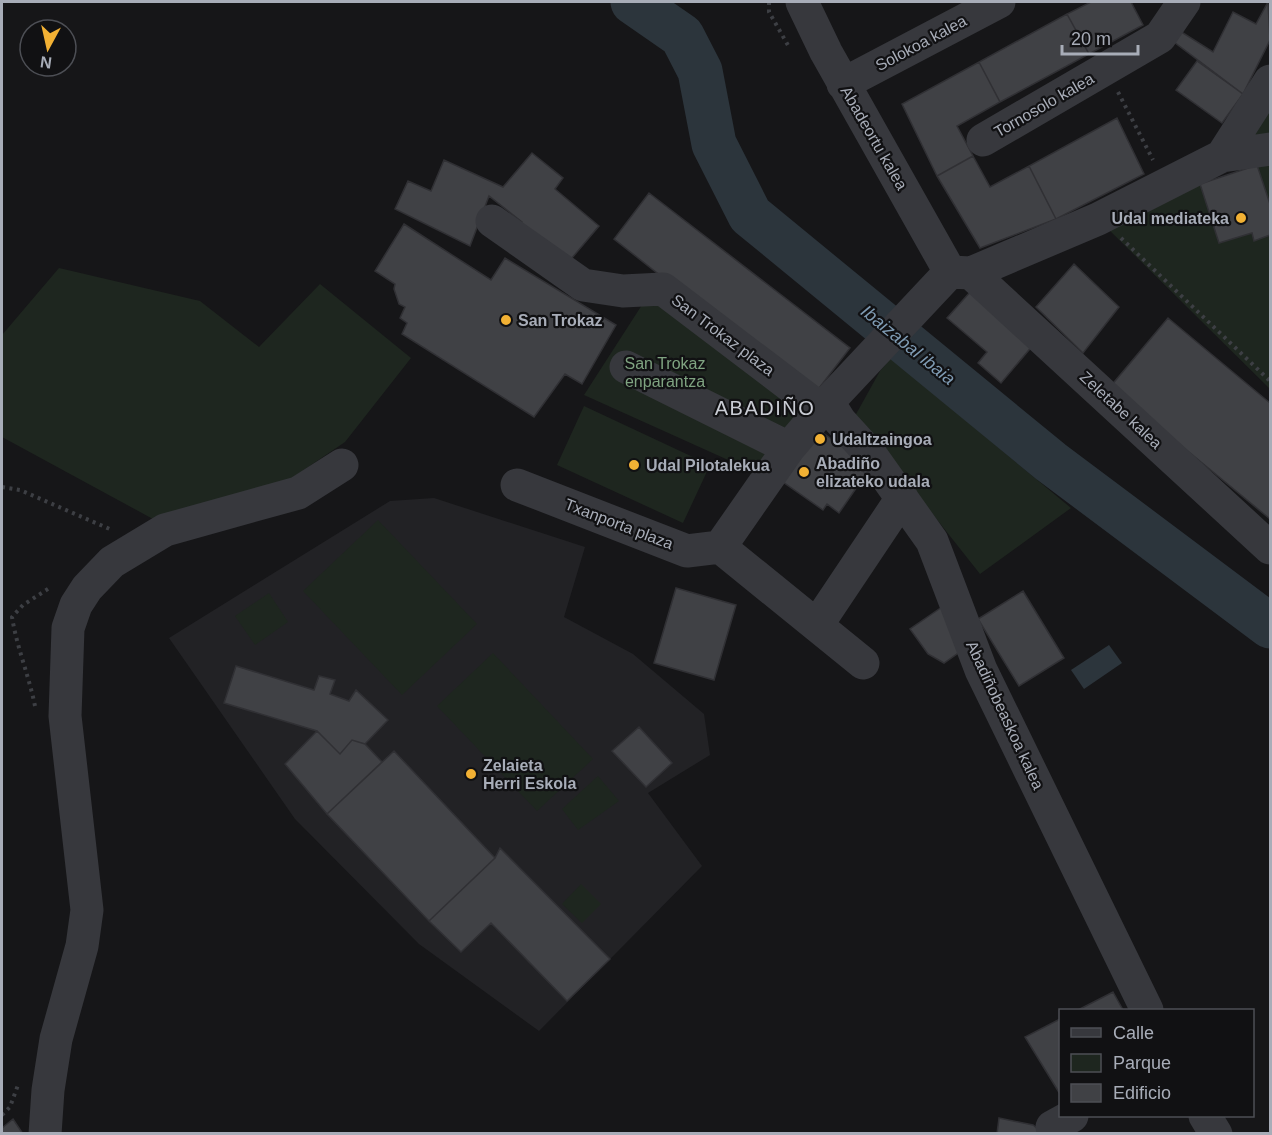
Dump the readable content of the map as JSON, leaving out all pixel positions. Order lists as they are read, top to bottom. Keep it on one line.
{"streets":{"street":["Solokoa kalea","Tornosolo kalea","Abadeortu kalea","San Trokaz plaza","Zeletabe kalea","Txanporta plaza","Abadiñobeaskoa kalea"]},"crossings":[["Solokoa kalea","Abadeortu kalea"],["Abadeortu kalea","Zeletabe kalea"],["San Trokaz plaza","Abadiñobeaskoa kalea"]],"districts":["ABADIÑO"],"water":["Ibaizabal ibaia"],"parks":["San Trokaz enparantza"],"places":["Udal mediateka","San Trokaz","Udaltzaingoa","Udal Pilotalekua","Abadiño elizateko udala","Zelaieta Herri Eskola"],"legend":["Calle","Parque","Edificio"],"scale_bar":"20 m","north":"bottom"}
